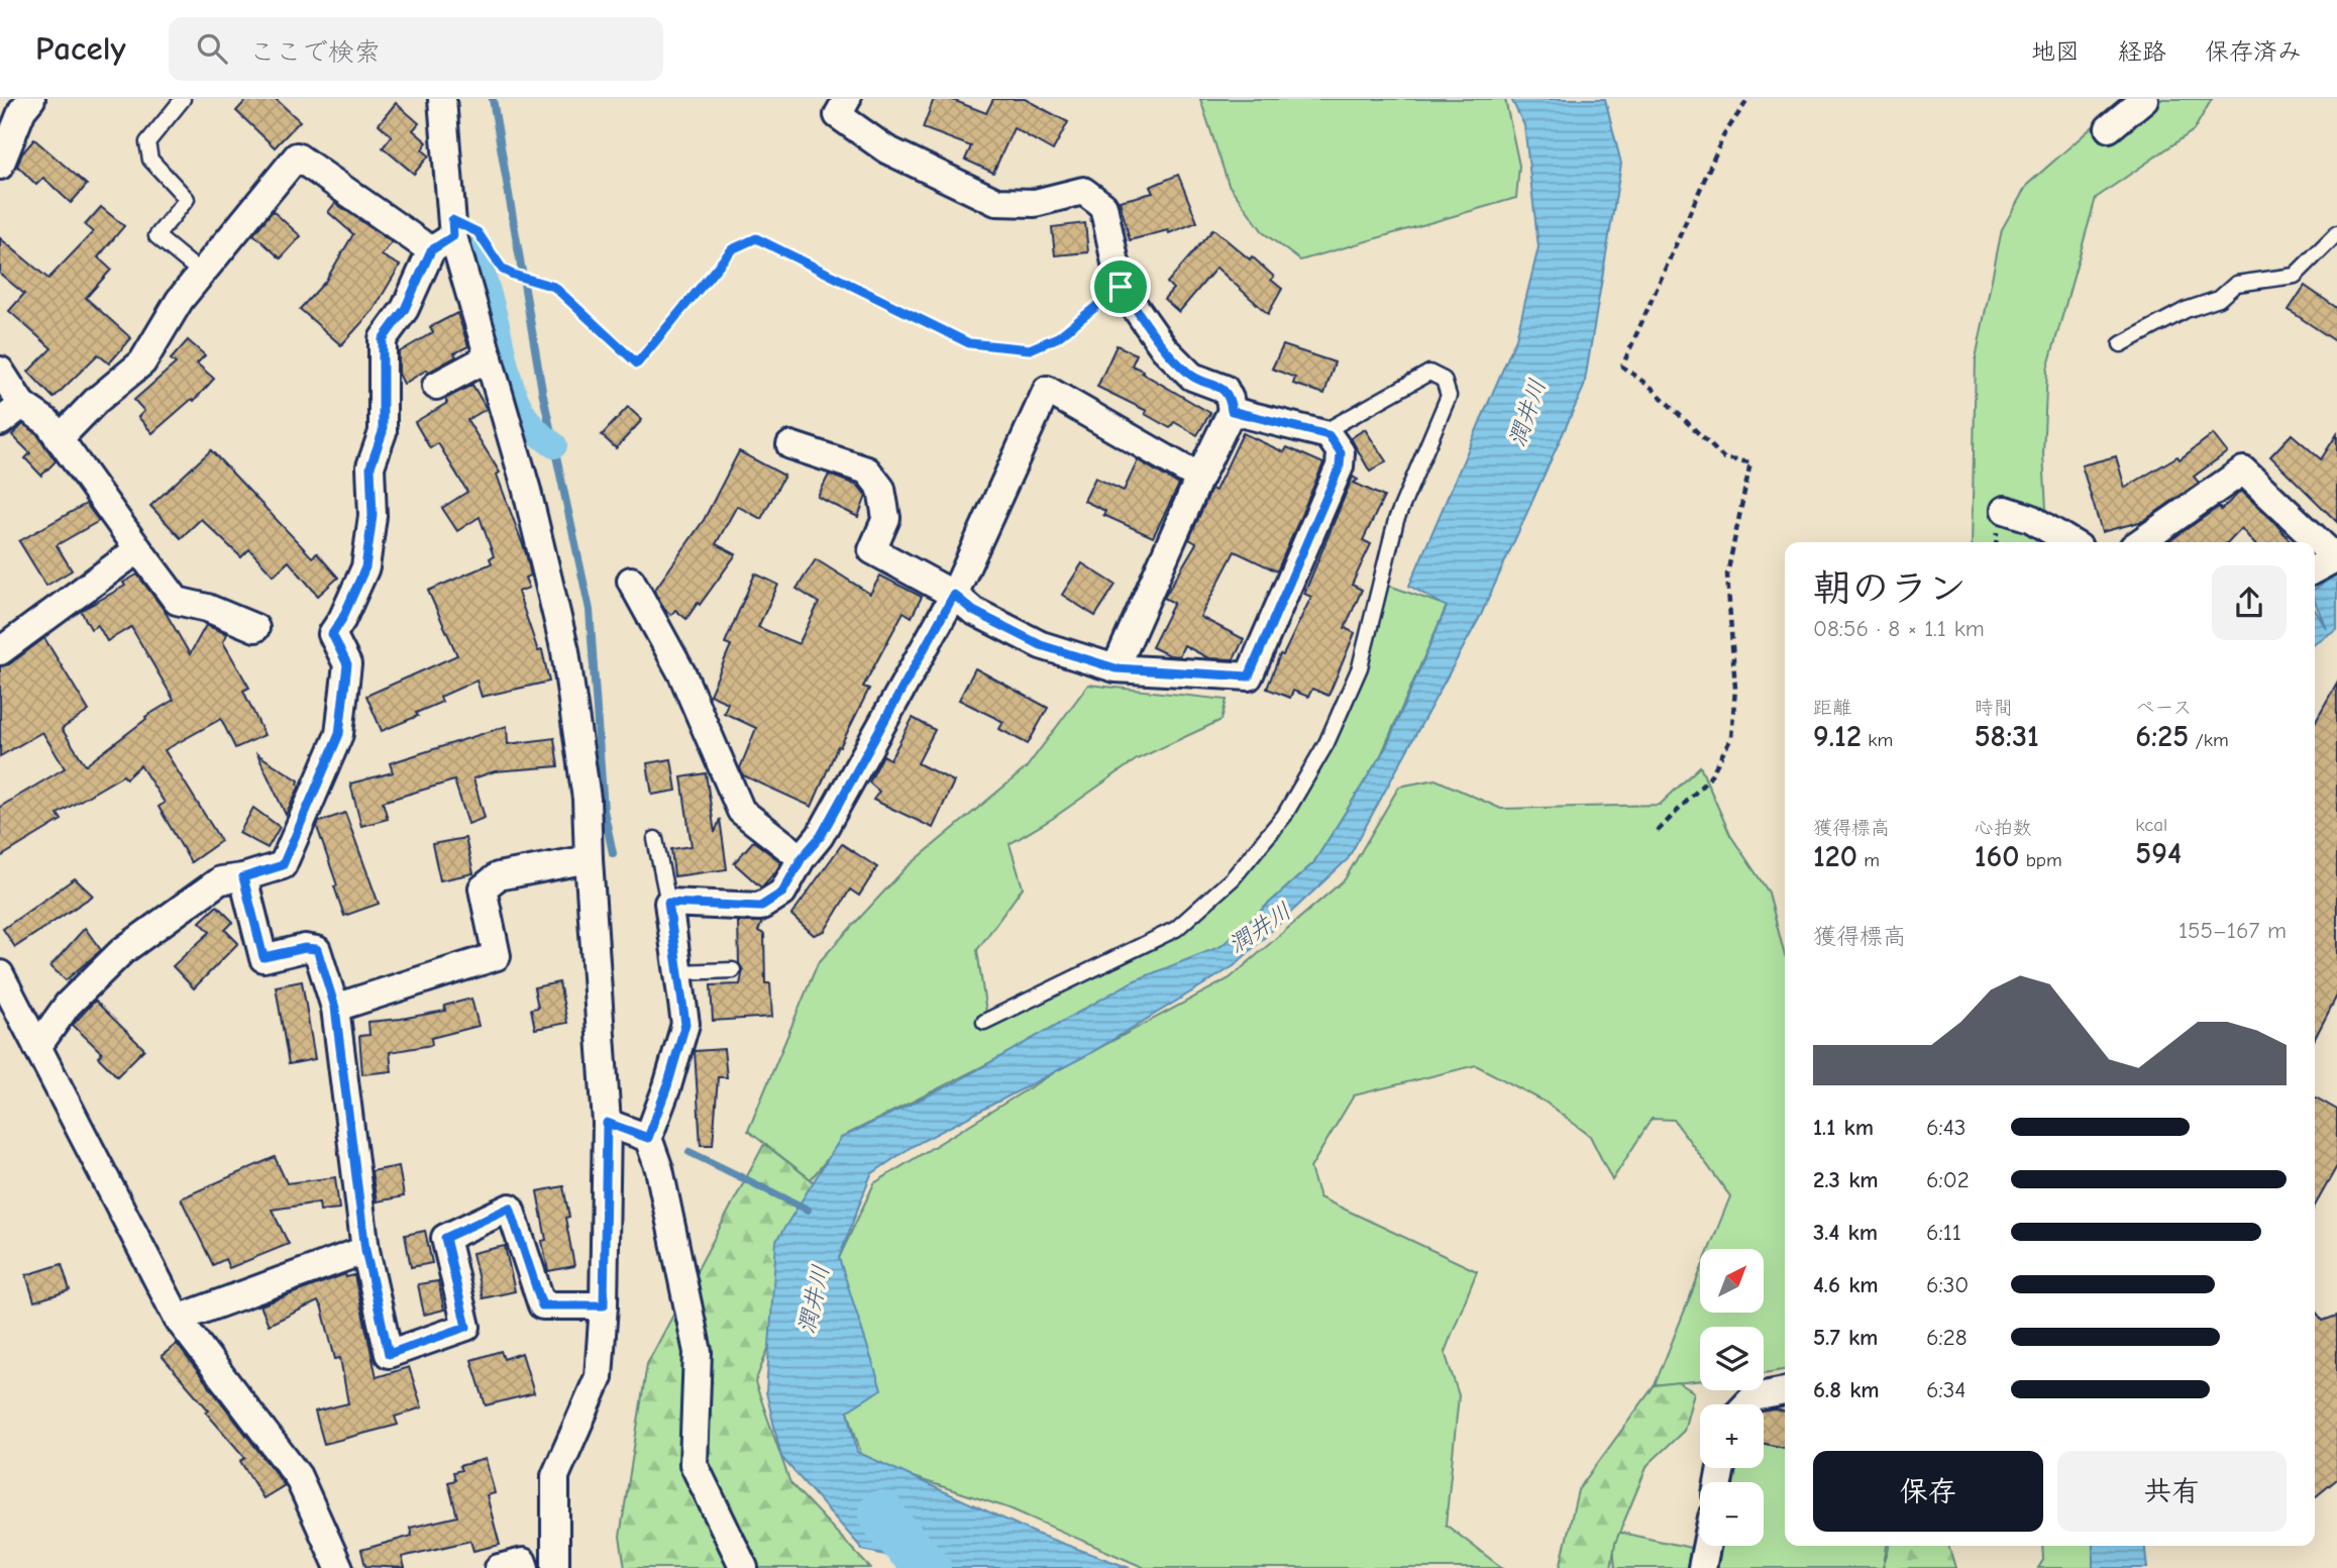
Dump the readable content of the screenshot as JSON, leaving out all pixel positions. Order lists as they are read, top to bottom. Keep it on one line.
{"water":["潤井川"],"north":"top right","page":{"header":"Pacely","search":"ここで検索","nav":["地図","経路","保存済み"],"heading":["朝のラン","08:56 · 8 × 1.1 km"],"stats":[["距離","9.12 km"],["時間","58:31"],["ペース","6:25 /km"],["獲得標高","120 m"],["心拍数","160 bpm"],["kcal","594"]],"chart":["獲得標高","155–167 m"],"list":[{"name":"1.1 km","note":"6:43"},{"name":"2.3 km","note":"6:02"},{"name":"3.4 km","note":"6:11"},{"name":"4.6 km","note":"6:30"},{"name":"5.7 km","note":"6:28"},{"name":"6.8 km","note":"6:34"}],"map_buttons":["+","−"],"buttons":["保存","共有"]}}
